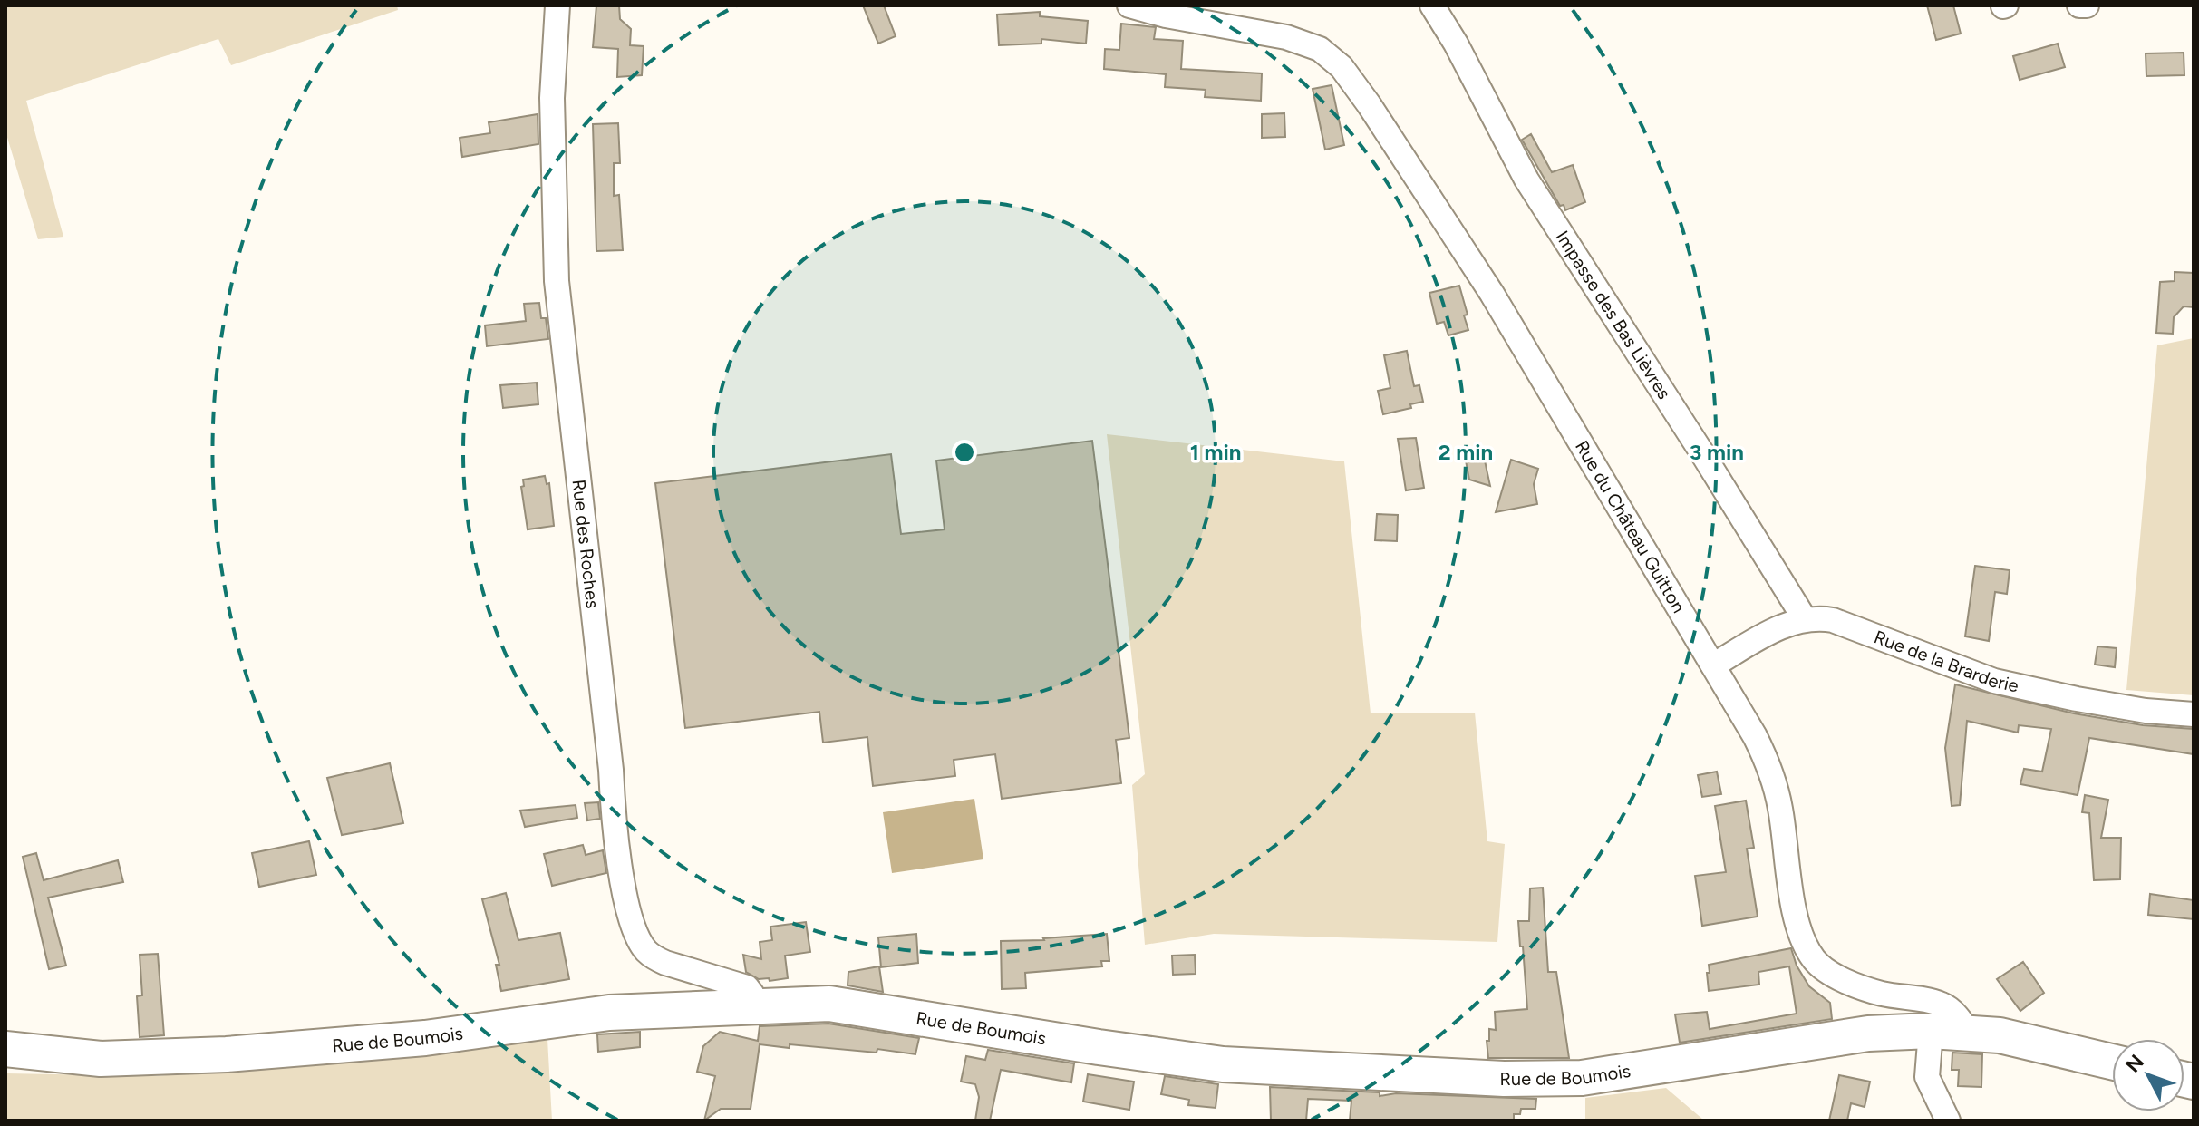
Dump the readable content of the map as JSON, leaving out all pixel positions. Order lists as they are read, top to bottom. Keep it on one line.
{"streets":{"street":["Impasse des Bas Lièvres","Rue du Château Guitton","Rue des Roches","Rue de la Brarderie","Rue de Boumois"]},"crossings":[["Impasse des Bas Lièvres","Rue de la Brarderie"],["Rue du Château Guitton","Rue de la Brarderie"],["Rue du Château Guitton","Rue de Boumois"],["Rue des Roches","Rue de Boumois"]],"north":"top left","rings":["1 min","2 min","3 min"]}
